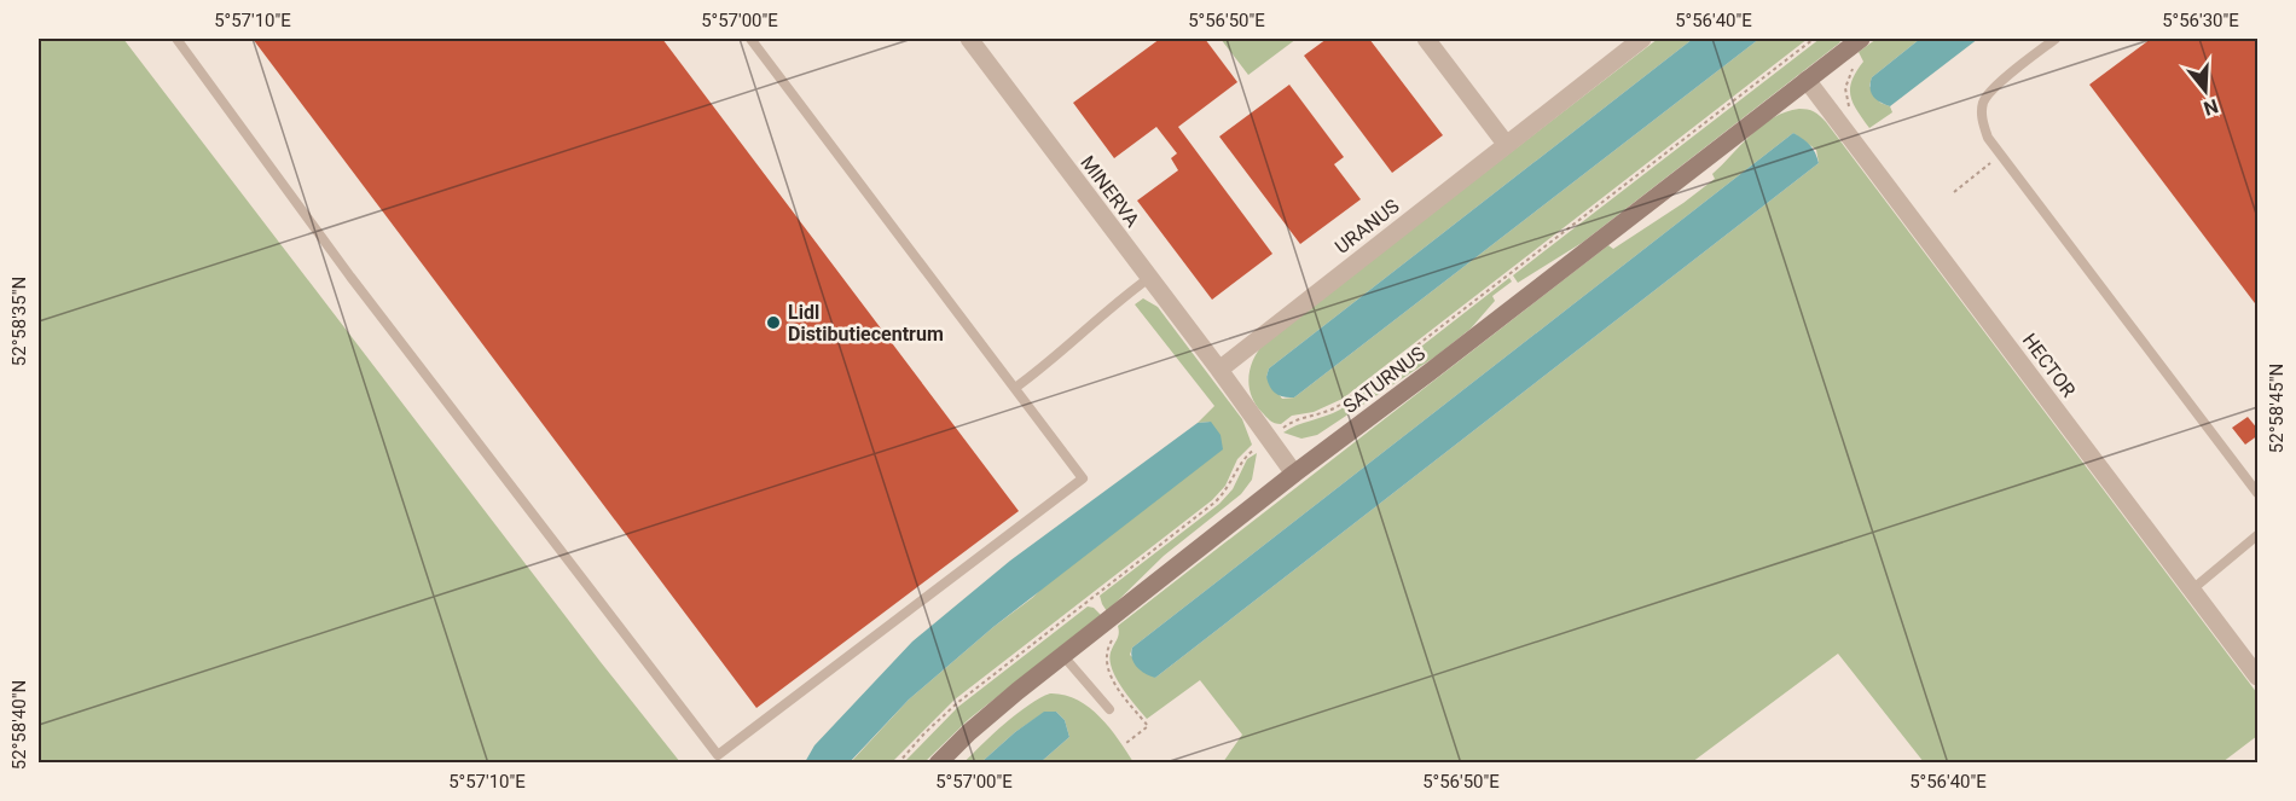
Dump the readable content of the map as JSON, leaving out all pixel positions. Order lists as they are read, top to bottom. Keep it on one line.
{"streets":{"main road":["SATURNUS"],"street":["MINERVA","URANUS","HECTOR"]},"crossings":[["MINERVA","URANUS"],["HECTOR","SATURNUS"]],"places":["Lidl Distibutiecentrum"],"north":"bottom","coordinates":["5°57'10\"E","5°57'00\"E","5°56'50\"E","5°56'40\"E","5°56'30\"E","52°58'35\"N","52°58'45\"N","52°58'40\"N"]}
